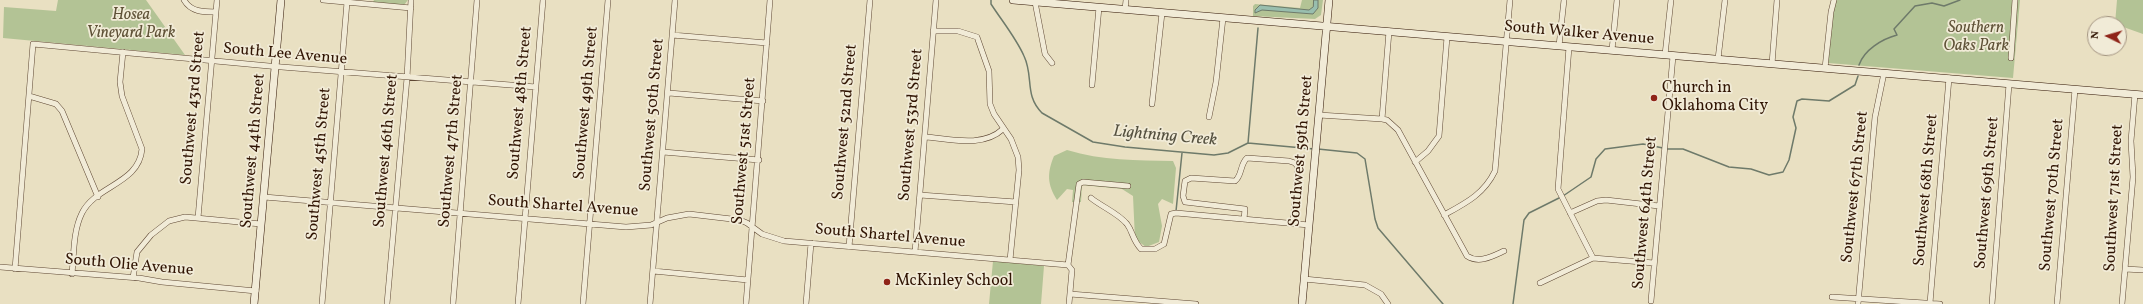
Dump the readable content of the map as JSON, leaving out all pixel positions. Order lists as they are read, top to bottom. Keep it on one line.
{"streets":{"main road":["South Walker Avenue","Southwest 44th Street","Southwest 59th Street"],"street":["South Lee Avenue","Southwest 48th Street","Southwest 49th Street","Southwest 43rd Street","Southwest 50th Street","Southwest 52nd Street","Southwest 53rd Street","Southwest 46th Street","Southwest 47th Street","Southwest 51st Street","Southwest 45th Street","Southwest 67th Street","Southwest 68th Street","Southwest 69th Street","Southwest 70th Street","Southwest 71st Street","South Shartel Avenue","Southwest 64th Street","South Olie Avenue"]},"crossings":[["South Walker Avenue","Southwest 59th Street"],["South Walker Avenue","Southwest 67th Street"],["South Walker Avenue","Southwest 68th Street"],["South Walker Avenue","Southwest 69th Street"],["South Walker Avenue","Southwest 70th Street"],["South Walker Avenue","Southwest 71st Street"],["South Walker Avenue","Southwest 64th Street"],["South Lee Avenue","Southwest 48th Street"],["South Lee Avenue","Southwest 43rd Street"],["South Lee Avenue","Southwest 44th Street"],["South Lee Avenue","Southwest 46th Street"],["South Lee Avenue","Southwest 47th Street"],["South Lee Avenue","Southwest 45th Street"],["Southwest 48th Street","South Shartel Avenue"],["Southwest 49th Street","South Shartel Avenue"],["Southwest 50th Street","South Shartel Avenue"],["Southwest 52nd Street","South Shartel Avenue"],["Southwest 53rd Street","South Shartel Avenue"],["Southwest 44th Street","South Shartel Avenue"],["Southwest 44th Street","South Olie Avenue"],["Southwest 46th Street","South Shartel Avenue"],["Southwest 47th Street","South Shartel Avenue"],["Southwest 51st Street","South Shartel Avenue"],["Southwest 45th Street","South Shartel Avenue"]],"water":["Lightning Creek"],"parks":["Hosea Vineyard Park","Southern Oaks Park"],"places":["Church in Oklahoma City","McKinley School"],"north":"left"}
